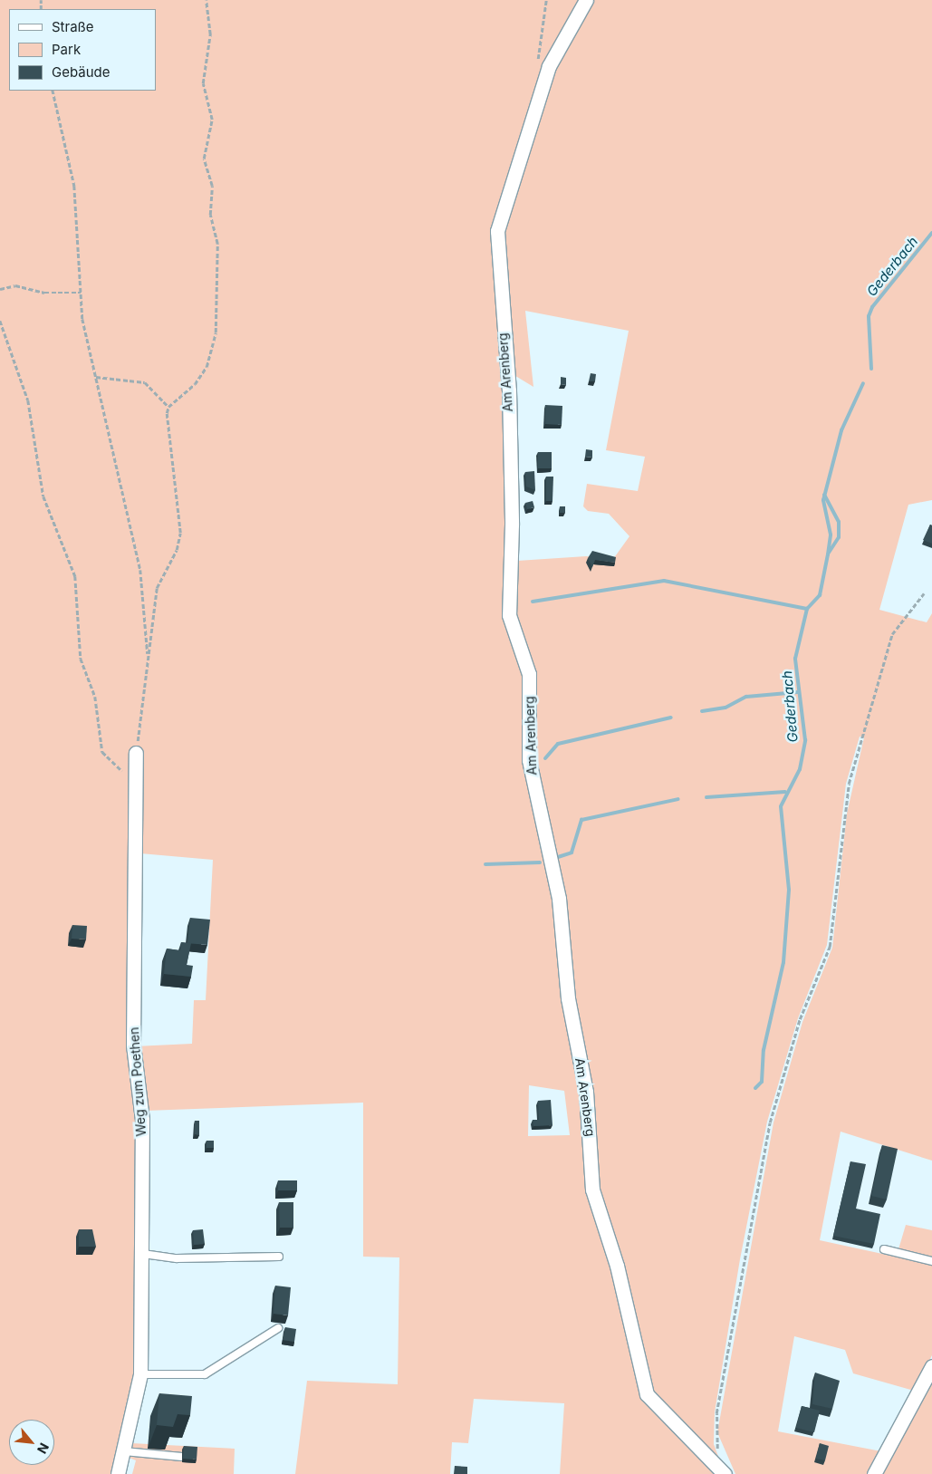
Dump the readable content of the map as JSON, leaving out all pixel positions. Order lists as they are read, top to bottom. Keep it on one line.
{"streets":{"street":["Am Arenberg","Weg zum Poethen"]},"water":["Gederbach"],"legend":["Straße","Park","Gebäude"],"north":"bottom right"}
